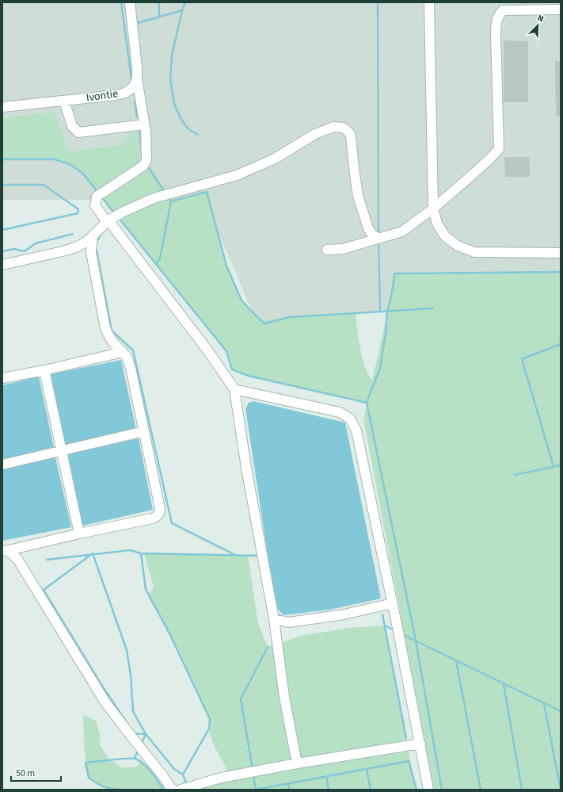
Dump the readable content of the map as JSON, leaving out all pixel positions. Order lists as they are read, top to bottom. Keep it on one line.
{"streets":{"street":["Ivontie"]},"scale_bar":"50 m","north":"top right"}
